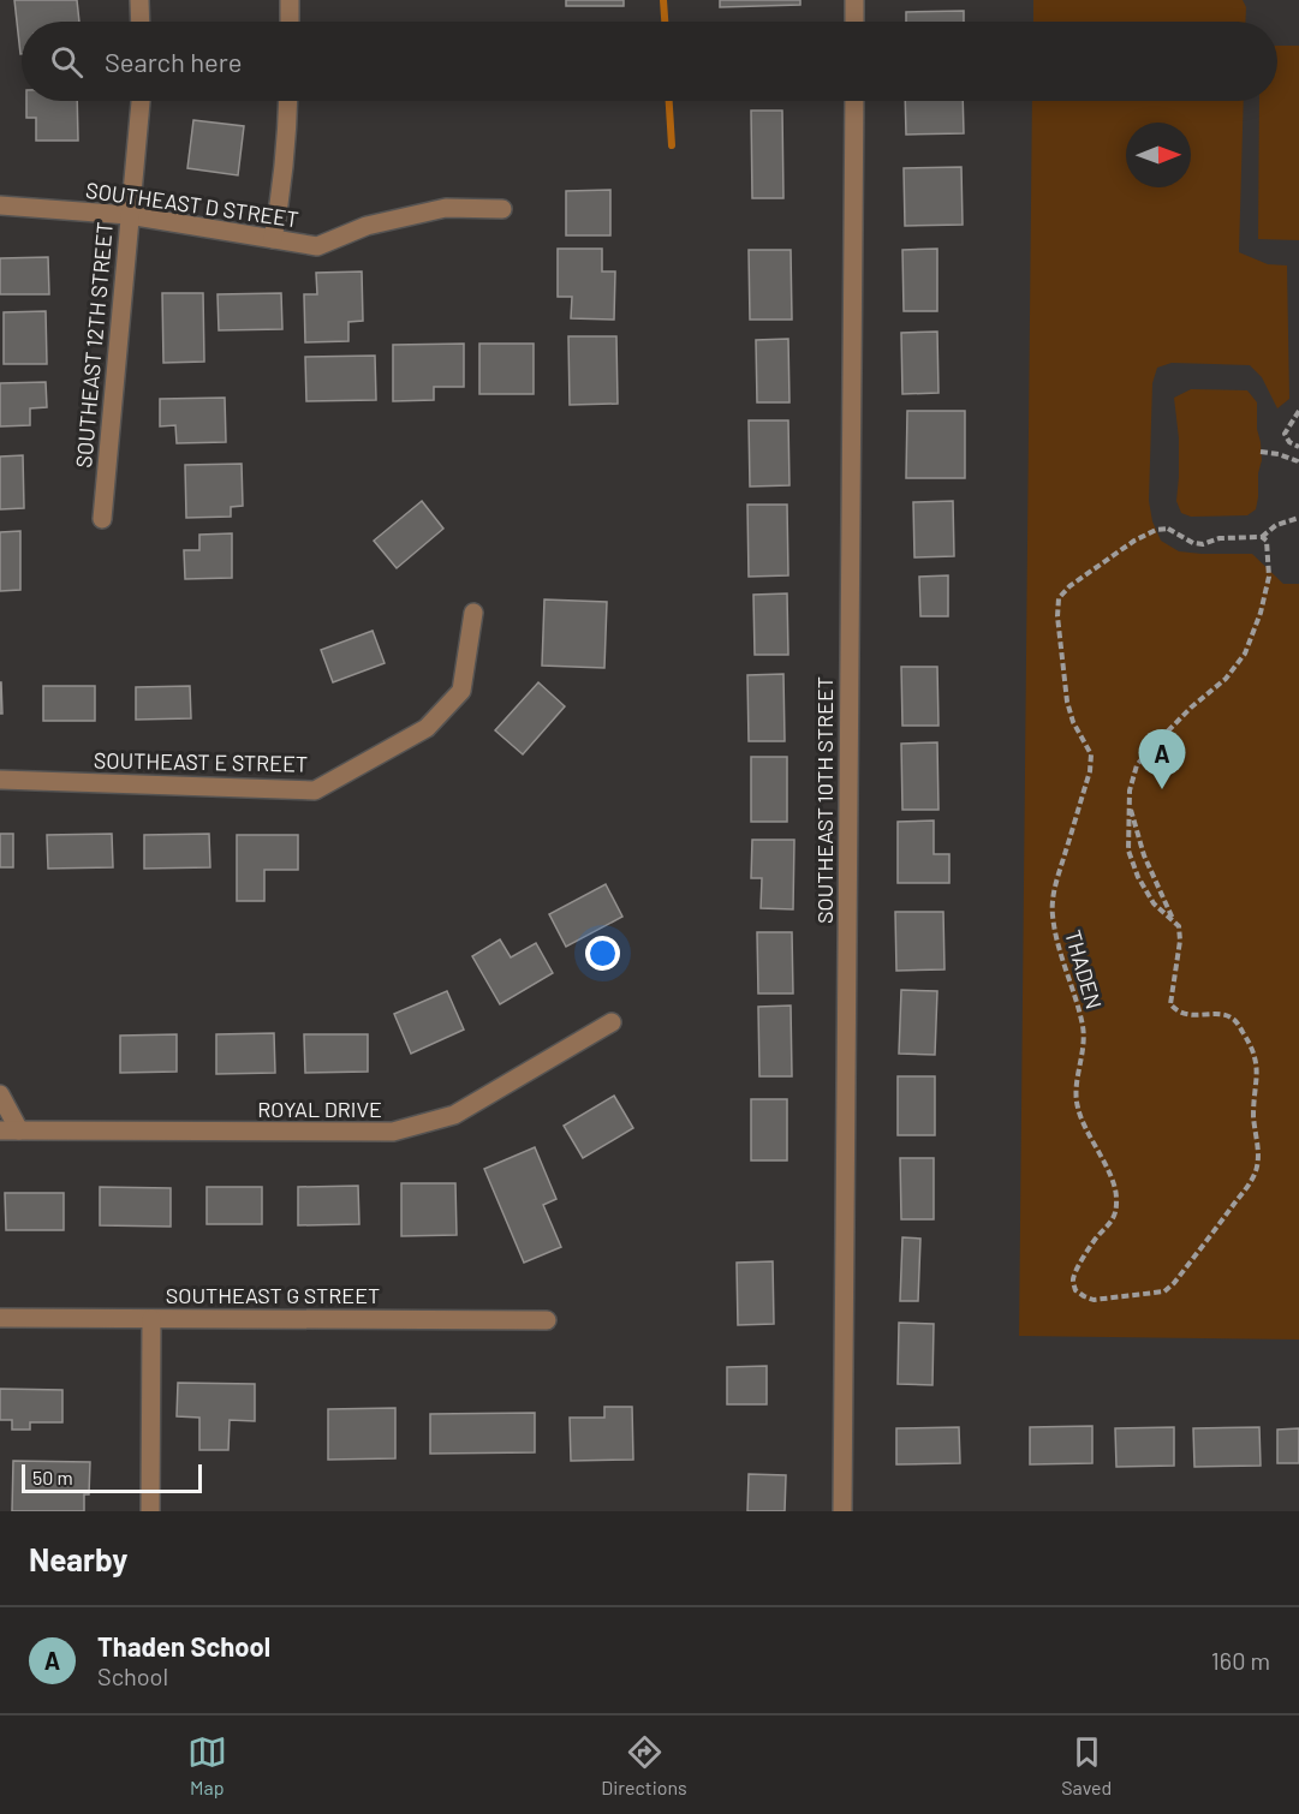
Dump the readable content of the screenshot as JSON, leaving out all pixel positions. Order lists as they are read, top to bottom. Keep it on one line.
{"streets":{"street":["SOUTHEAST D STREET","SOUTHEAST 12TH STREET","SOUTHEAST E STREET","SOUTHEAST 10TH STREET","ROYAL DRIVE","SOUTHEAST G STREET"],"path":["THADEN"]},"crossings":[["SOUTHEAST D STREET","SOUTHEAST 12TH STREET"]],"scale_bar":"50 m","north":"right","page":{"search":"Search here","pins":"A","scale":"50 m","heading":"Nearby","list":[{"mark":"A","name":"Thaden School","note":"School","value":"160 m"}],"nav":["Map","Directions","Saved"]}}
